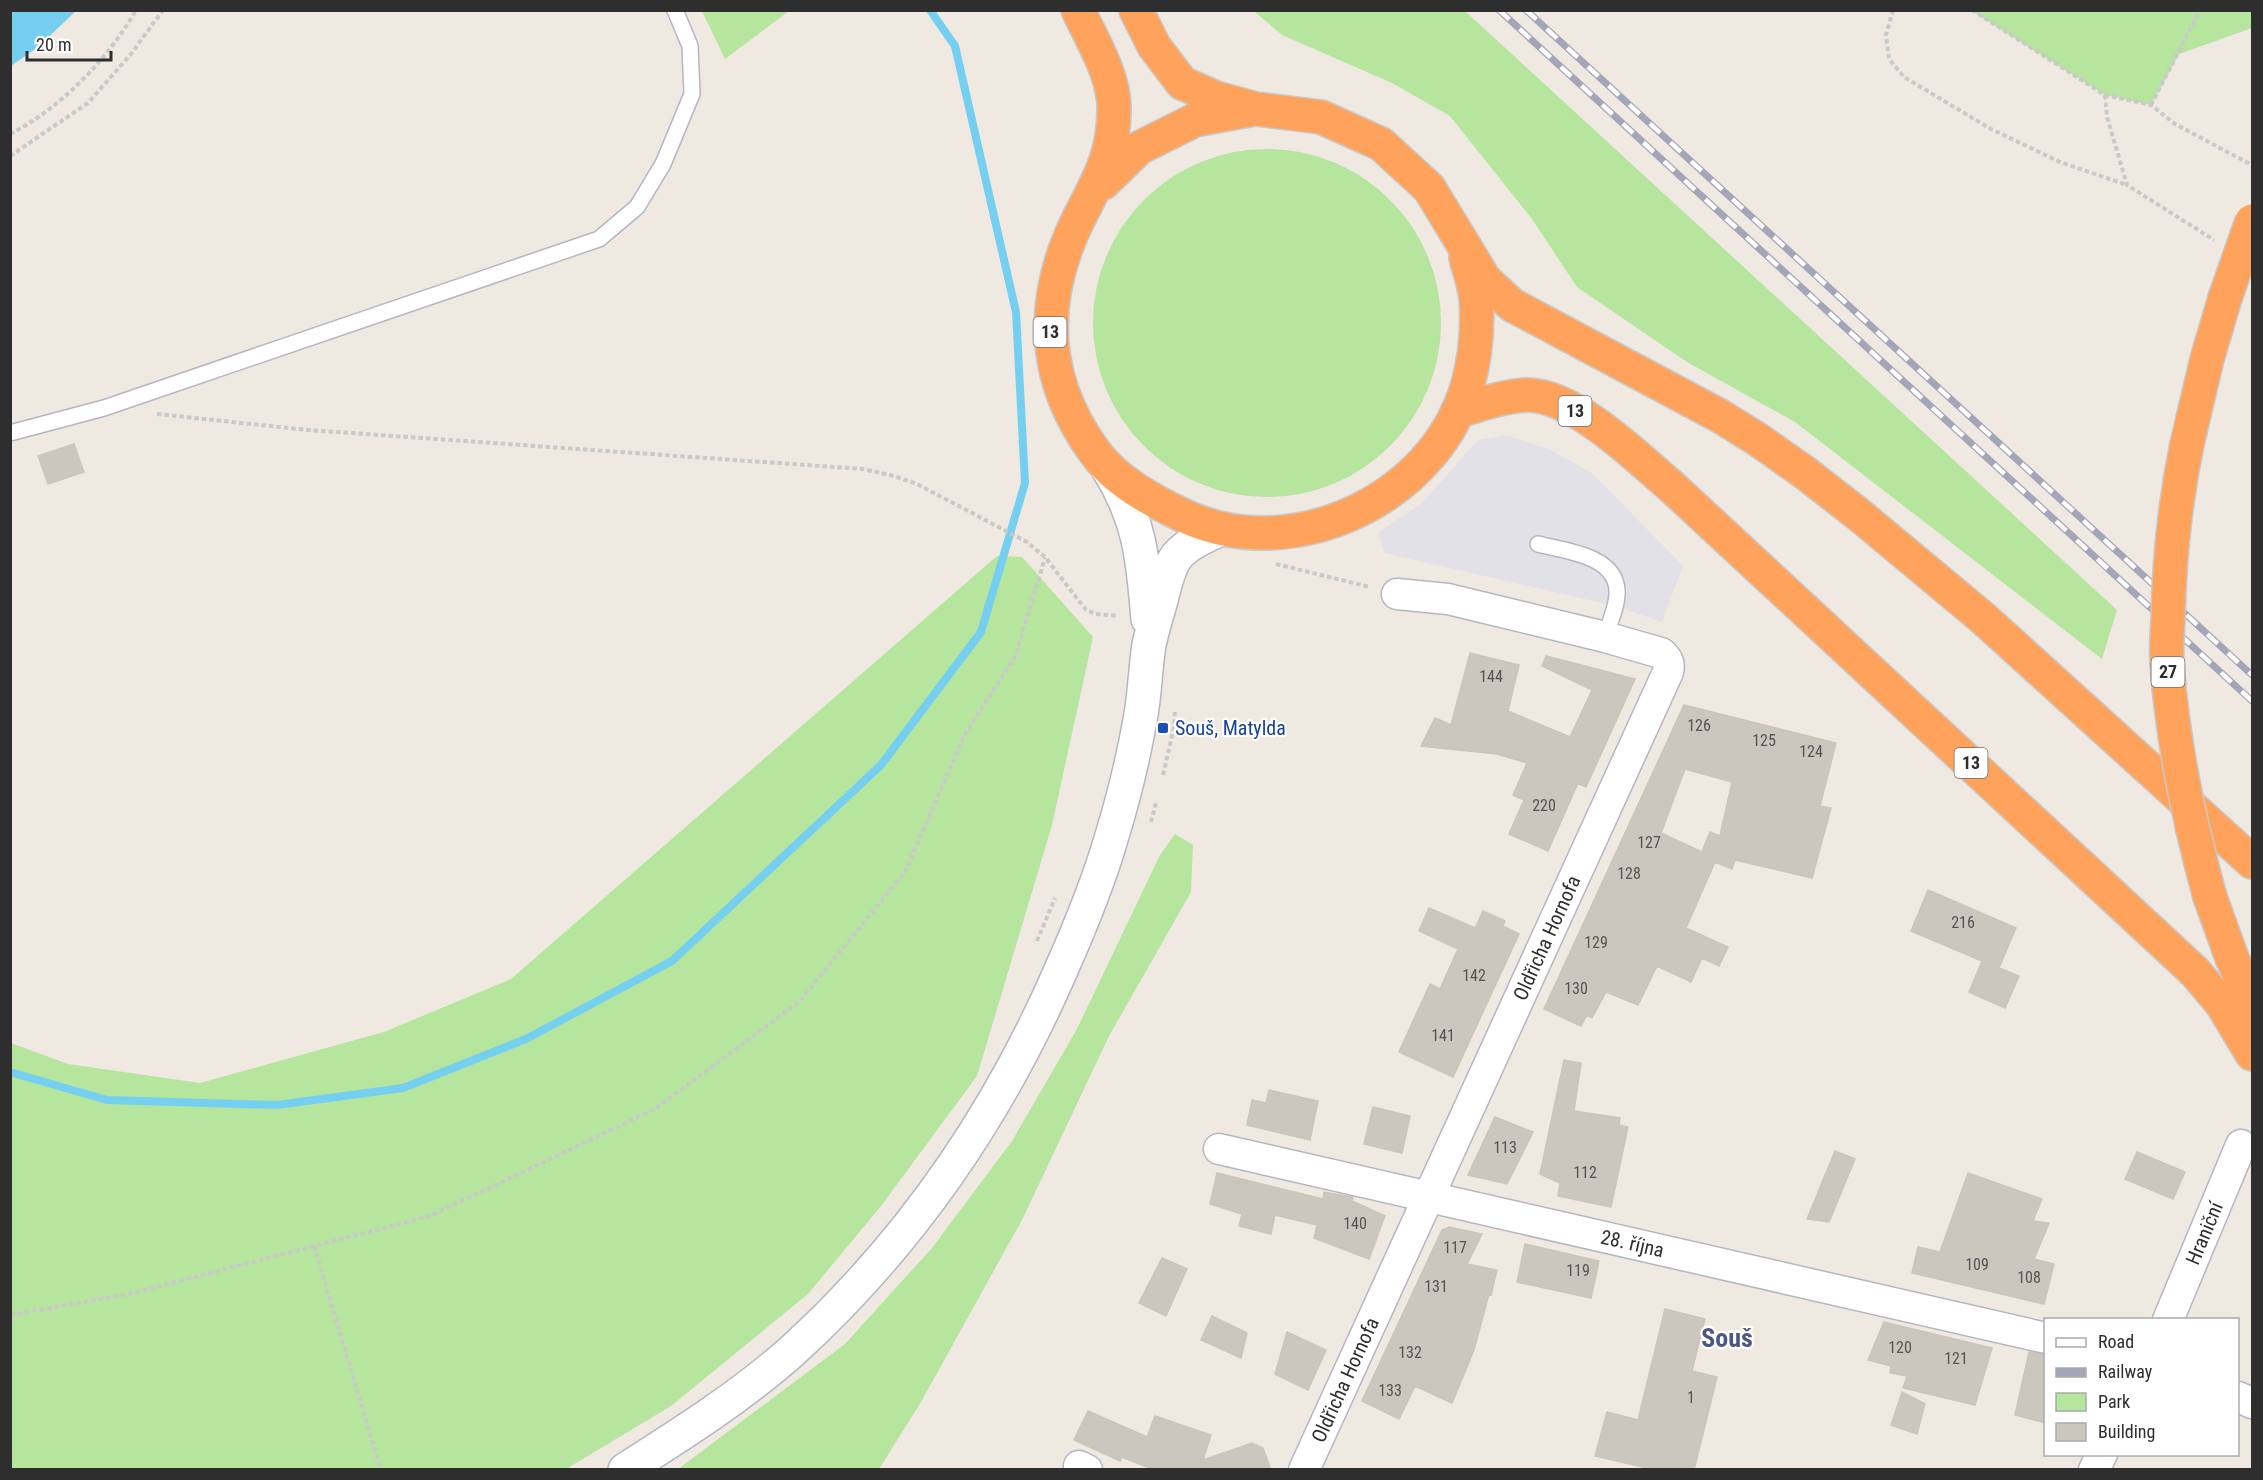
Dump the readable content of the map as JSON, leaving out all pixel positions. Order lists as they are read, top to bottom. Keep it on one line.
{"streets":{"highway":["13","27"],"street":["Oldřicha Hornofa","Hraniční","28. října"]},"crossings":[["Oldřicha Hornofa","28. října"]],"districts":["Souš"],"places":{"transit":["Souš, Matylda"]},"house_numbers":["144","126","125","124","220","127","128","216","129","142","130","141","113","112","140","117","109","119","108","131","120","132","121","133","1"],"legend":["Road","Railway","Park","Building"],"scale_bar":"20 m"}
